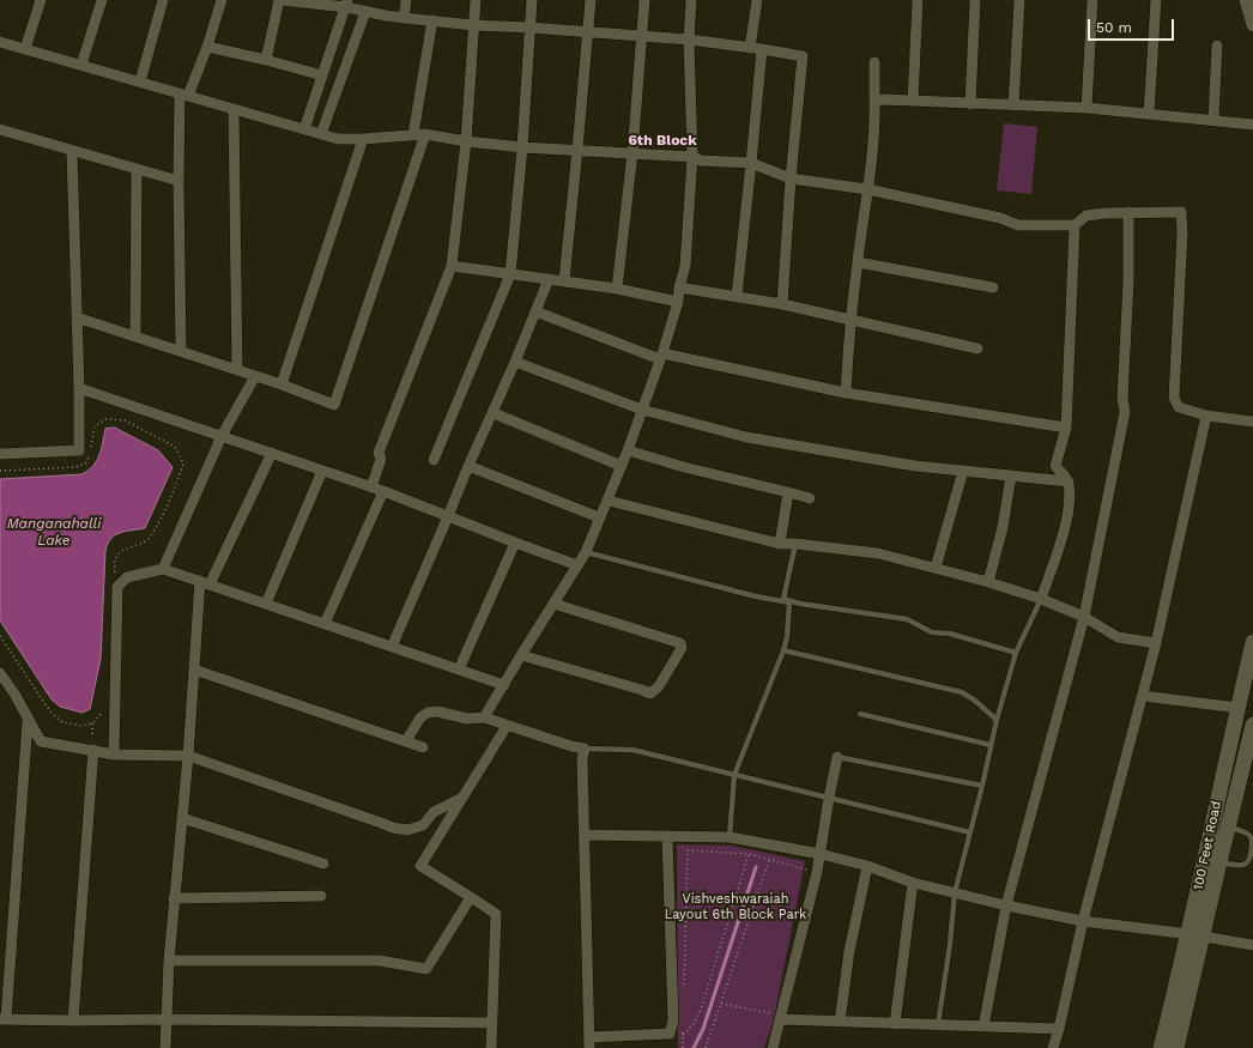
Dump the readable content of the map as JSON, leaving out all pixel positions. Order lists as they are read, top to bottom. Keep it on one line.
{"streets":{"main road":["100 Feet Road"]},"districts":["6th Block"],"water":["Manganahalli Lake"],"parks":["Vishveshwaraiah Layout 6th Block Park"],"scale_bar":"50 m"}
